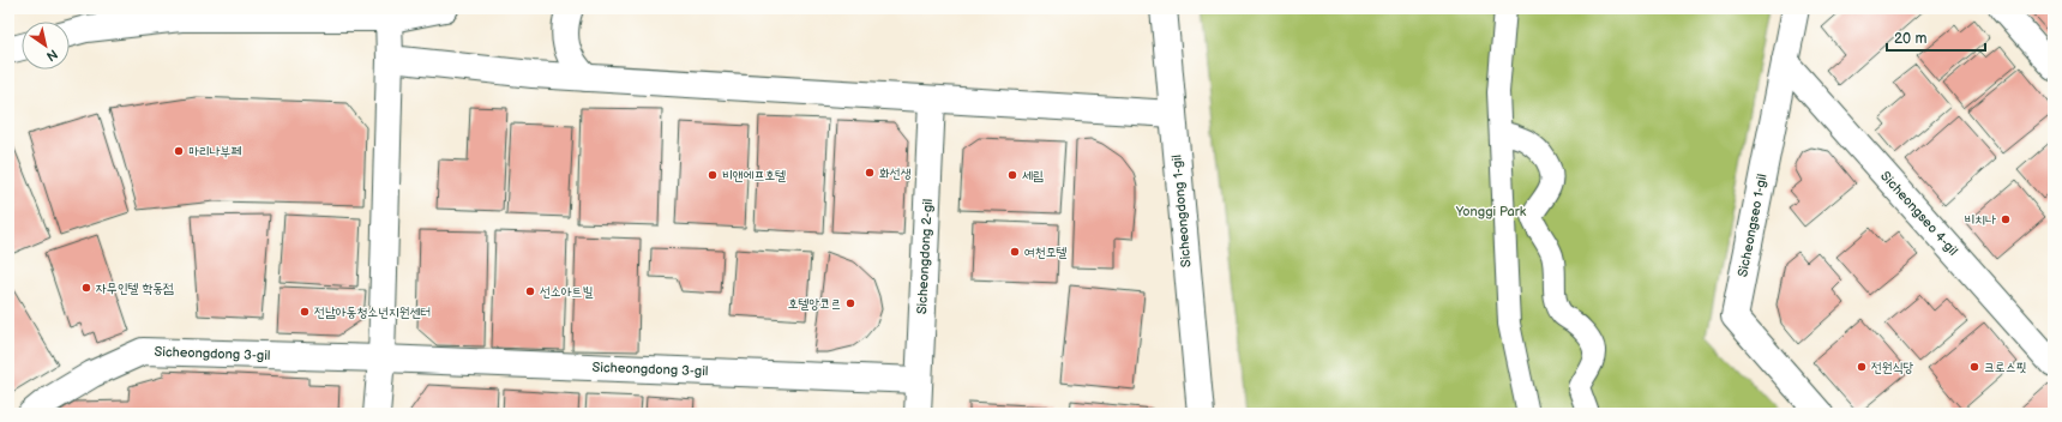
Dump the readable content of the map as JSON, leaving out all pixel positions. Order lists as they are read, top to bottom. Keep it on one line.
{"streets":{"street":["Sicheongdong 1-gil","Sicheongseo 4-gil","Sicheongseo 1-gil","Sicheongdong 2-gil","Sicheongdong 3-gil"]},"crossings":[["Sicheongseo 4-gil","Sicheongseo 1-gil"],["Sicheongdong 2-gil","Sicheongdong 3-gil"]],"parks":["Yonggi Park"],"places":["마리나부페","화선생","비앤에프호텔","세림","비치나","여천모텔","자무인텔 학동점","선소아트빌","호텔앙코르","전남아동청소년지원센터","전원식당","크로스핏"],"scale_bar":"20 m","north":"bottom right"}
